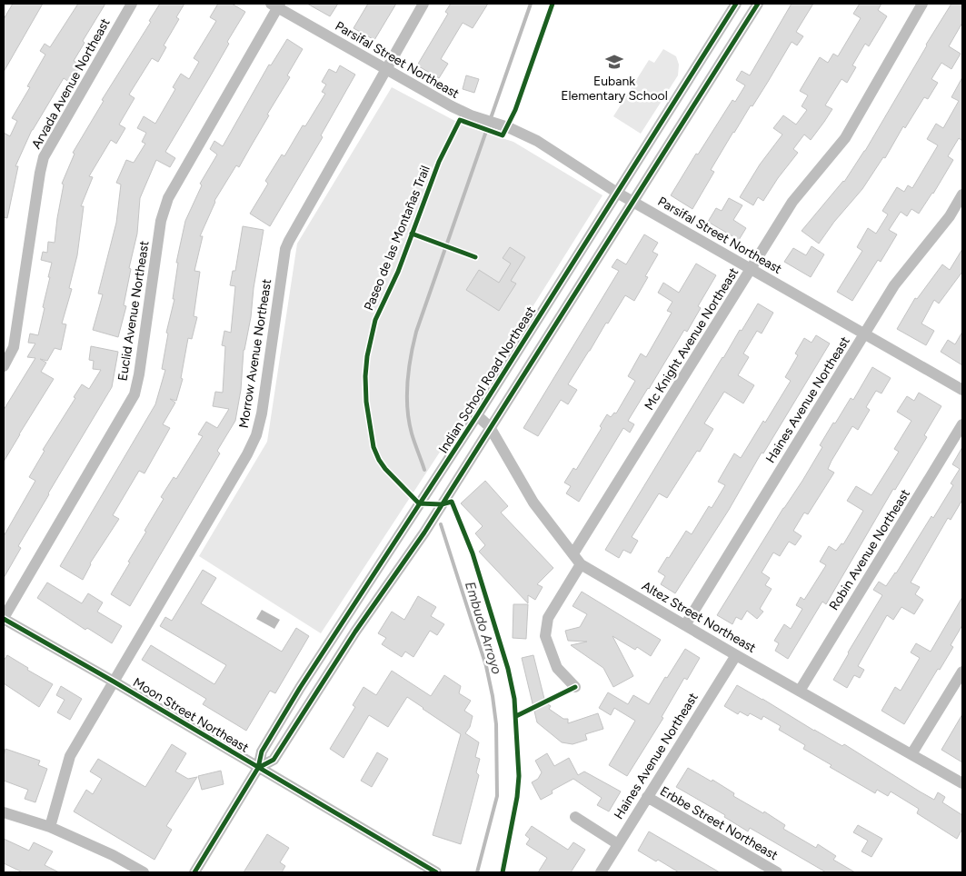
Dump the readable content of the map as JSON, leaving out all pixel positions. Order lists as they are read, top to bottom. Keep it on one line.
{"streets":{"street":["Parsifal Street Northeast","Arvada Avenue Northeast","Euclid Avenue Northeast","Mc Knight Avenue Northeast","Morrow Avenue Northeast","Indian School Road Northeast","Haines Avenue Northeast","Robin Avenue Northeast","Altez Street Northeast","Moon Street Northeast","Erbbe Street Northeast"],"cycle path":["Paseo de las Montañas Trail"]},"crossings":[["Parsifal Street Northeast","Euclid Avenue Northeast"],["Parsifal Street Northeast","Mc Knight Avenue Northeast"],["Parsifal Street Northeast","Morrow Avenue Northeast"],["Parsifal Street Northeast","Indian School Road Northeast"],["Parsifal Street Northeast","Haines Avenue Northeast"],["Euclid Avenue Northeast","Moon Street Northeast"],["Mc Knight Avenue Northeast","Altez Street Northeast"],["Morrow Avenue Northeast","Moon Street Northeast"],["Indian School Road Northeast","Altez Street Northeast"],["Indian School Road Northeast","Moon Street Northeast"],["Haines Avenue Northeast","Altez Street Northeast"],["Haines Avenue Northeast","Erbbe Street Northeast"],["Robin Avenue Northeast","Altez Street Northeast"]],"water":["Embudo Arroyo"],"places":{"school or university":["Eubank Elementary School"]}}
